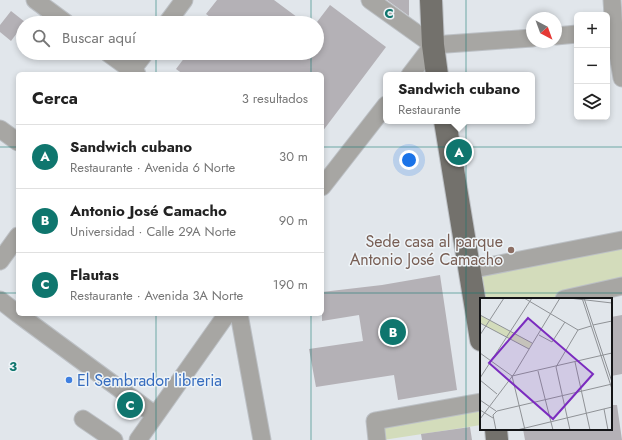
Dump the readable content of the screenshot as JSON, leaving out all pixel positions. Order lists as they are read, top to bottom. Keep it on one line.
{"places":["Sede casa al parque Antonio José Camacho","El Sembrador libreria"],"north":"bottom right","page":{"map_buttons":["+","−"],"search":"Buscar aquí","popup":["Sandwich cubano","Restaurante"],"heading":["Cerca","3 resultados"],"list":[{"mark":"A","name":"Sandwich cubano","note":"Restaurante · Avenida 6 Norte","value":"30 m"},{"mark":"B","name":"Antonio José Camacho","note":"Universidad · Calle 29A Norte","value":"90 m"},{"mark":"C","name":"Flautas","note":"Restaurante · Avenida 3A Norte","value":"190 m"}],"pins":["A","B","C"]},"grid":{"columns":["C"],"rows":["3"]}}
